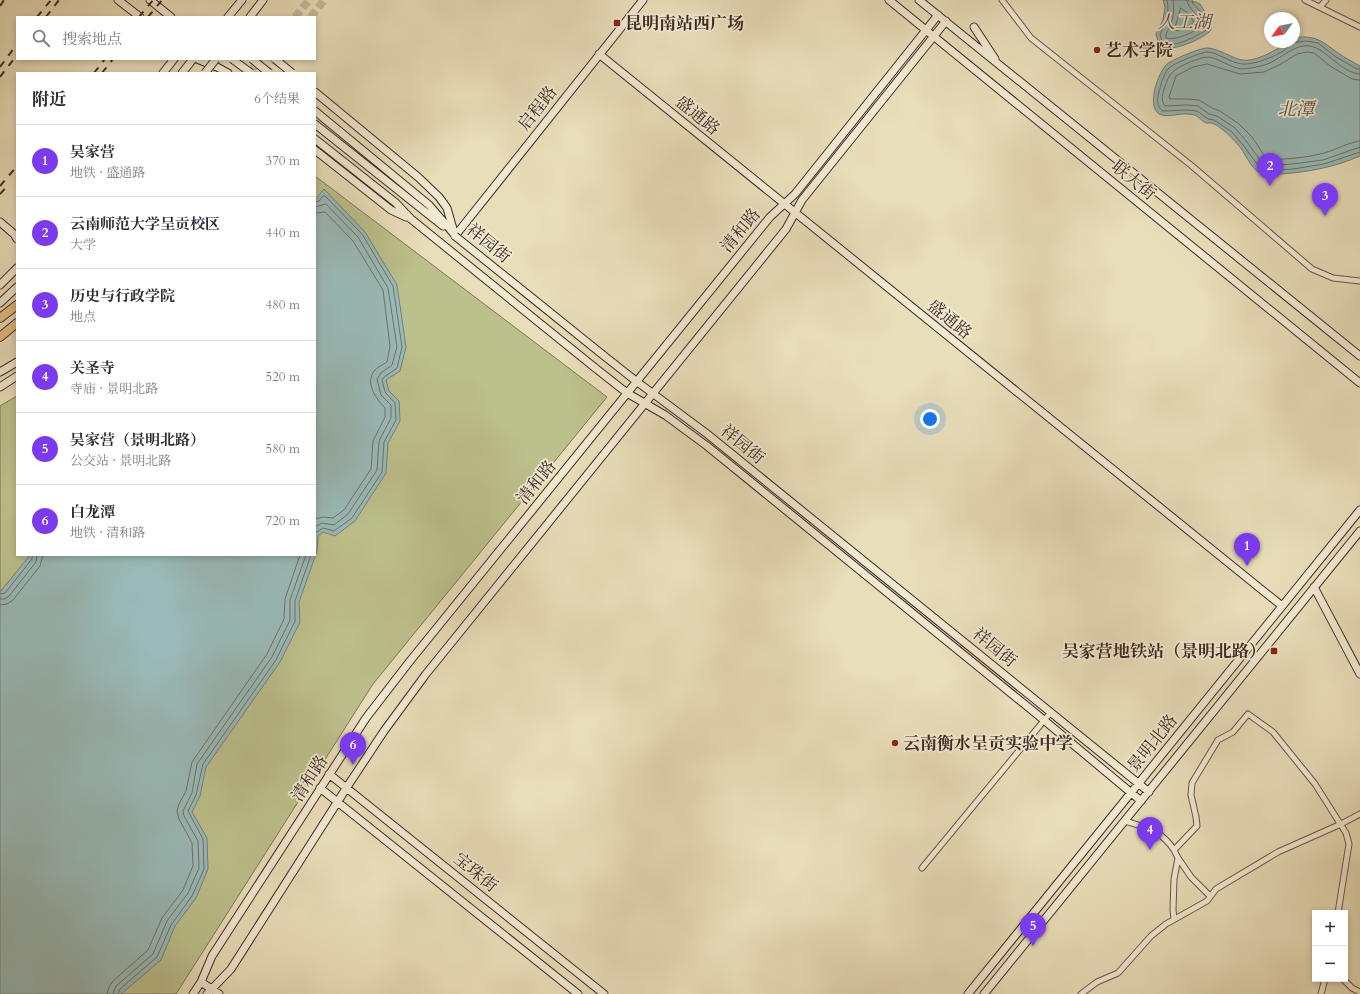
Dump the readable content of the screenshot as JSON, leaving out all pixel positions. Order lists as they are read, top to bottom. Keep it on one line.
{"streets":{"main road":["启程路","盛通路","联大街","清和路","祥园街","景明北路","宝珠街"]},"crossings":[["启程路","盛通路"],["启程路","祥园街"],["盛通路","清和路"],["盛通路","景明北路"],["联大街","清和路"],["清和路","祥园街"],["清和路","宝珠街"],["祥园街","景明北路"]],"water":["人工湖","北潭"],"places":{"transit":["昆明南站西广场","吴家营地铁站（景明北路）"],"other":["艺术学院","云南衡水呈贡实验中学"]},"north":"bottom left","page":{"search":"搜索地点","heading":["附近","6个结果"],"list":[{"mark":"1","name":"吴家营","note":"地铁 · 盛通路","value":"370 m"},{"mark":"2","name":"云南师范大学呈贡校区","note":"大学","value":"440 m"},{"mark":"3","name":"历史与行政学院","note":"地点","value":"480 m"},{"mark":"4","name":"关圣寺","note":"寺庙 · 景明北路","value":"520 m"},{"mark":"5","name":"吴家营（景明北路）","note":"公交站 · 景明北路","value":"580 m"},{"mark":"6","name":"白龙潭","note":"地铁 · 清和路","value":"720 m"}],"pins":["2","3","1","6","4","5"],"map_buttons":["+","−"]}}
